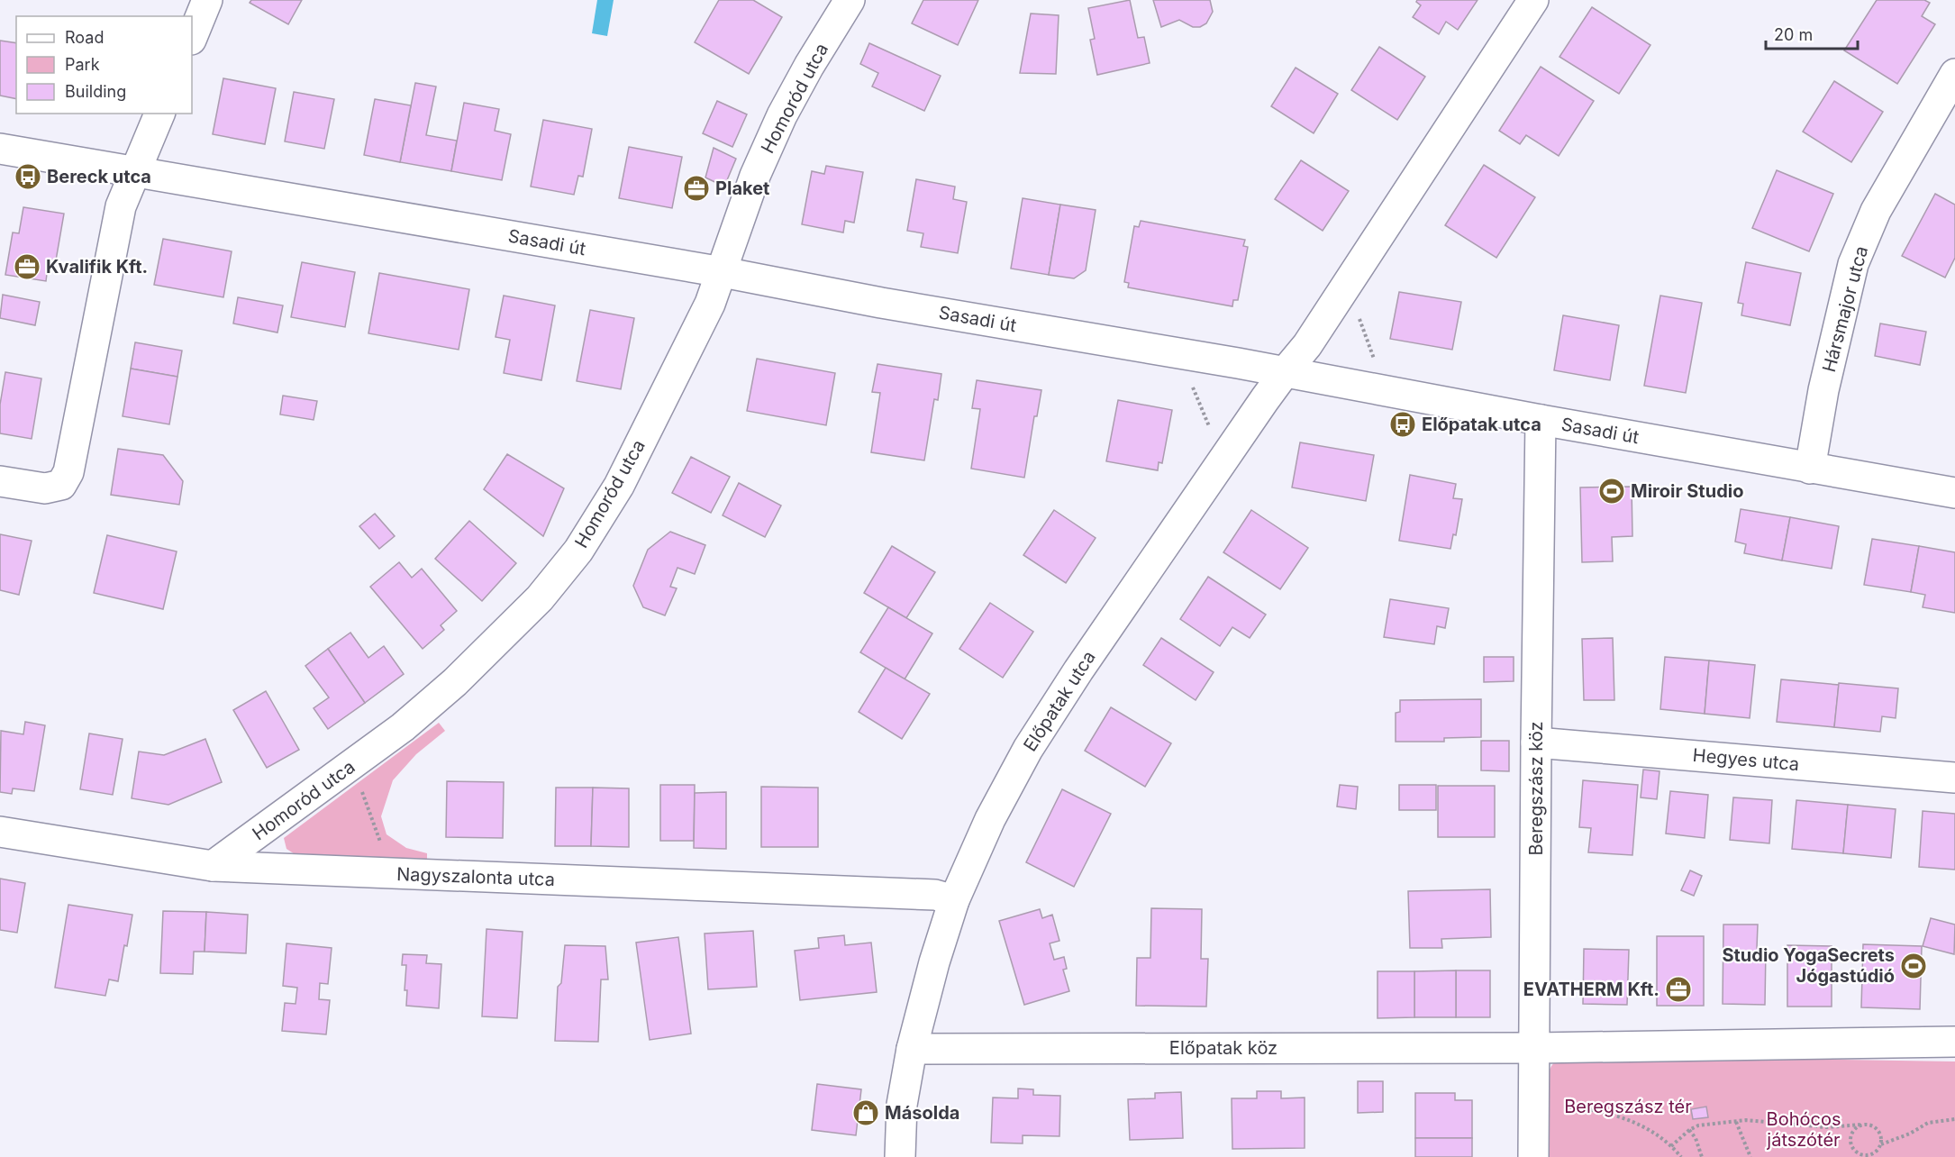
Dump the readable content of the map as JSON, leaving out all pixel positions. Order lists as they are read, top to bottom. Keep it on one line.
{"streets":{"street":["Homoród utca","Sasadi út","Hársmajor utca","Előpatak utca","Hegyes utca","Beregszász köz","Nagyszalonta utca","Előpatak köz"]},"crossings":[["Homoród utca","Sasadi út"],["Homoród utca","Nagyszalonta utca"],["Sasadi út","Hársmajor utca"],["Sasadi út","Előpatak utca"],["Sasadi út","Beregszász köz"],["Előpatak utca","Nagyszalonta utca"],["Előpatak utca","Előpatak köz"],["Hegyes utca","Beregszász köz"],["Beregszász köz","Előpatak köz"]],"parks":["Beregszász tér","Bohócos játszótér"],"places":{"bus stop":["Bereck utca","Előpatak utca"],"office":["Plaket","Kvalifik Kft.","EVATHERM Kft."],"sports":["Miroir Studio","Studio YogaSecrets Jógastúdió"],"shop":["Másolda"]},"legend":["Road","Park","Building"],"scale_bar":"20 m"}
